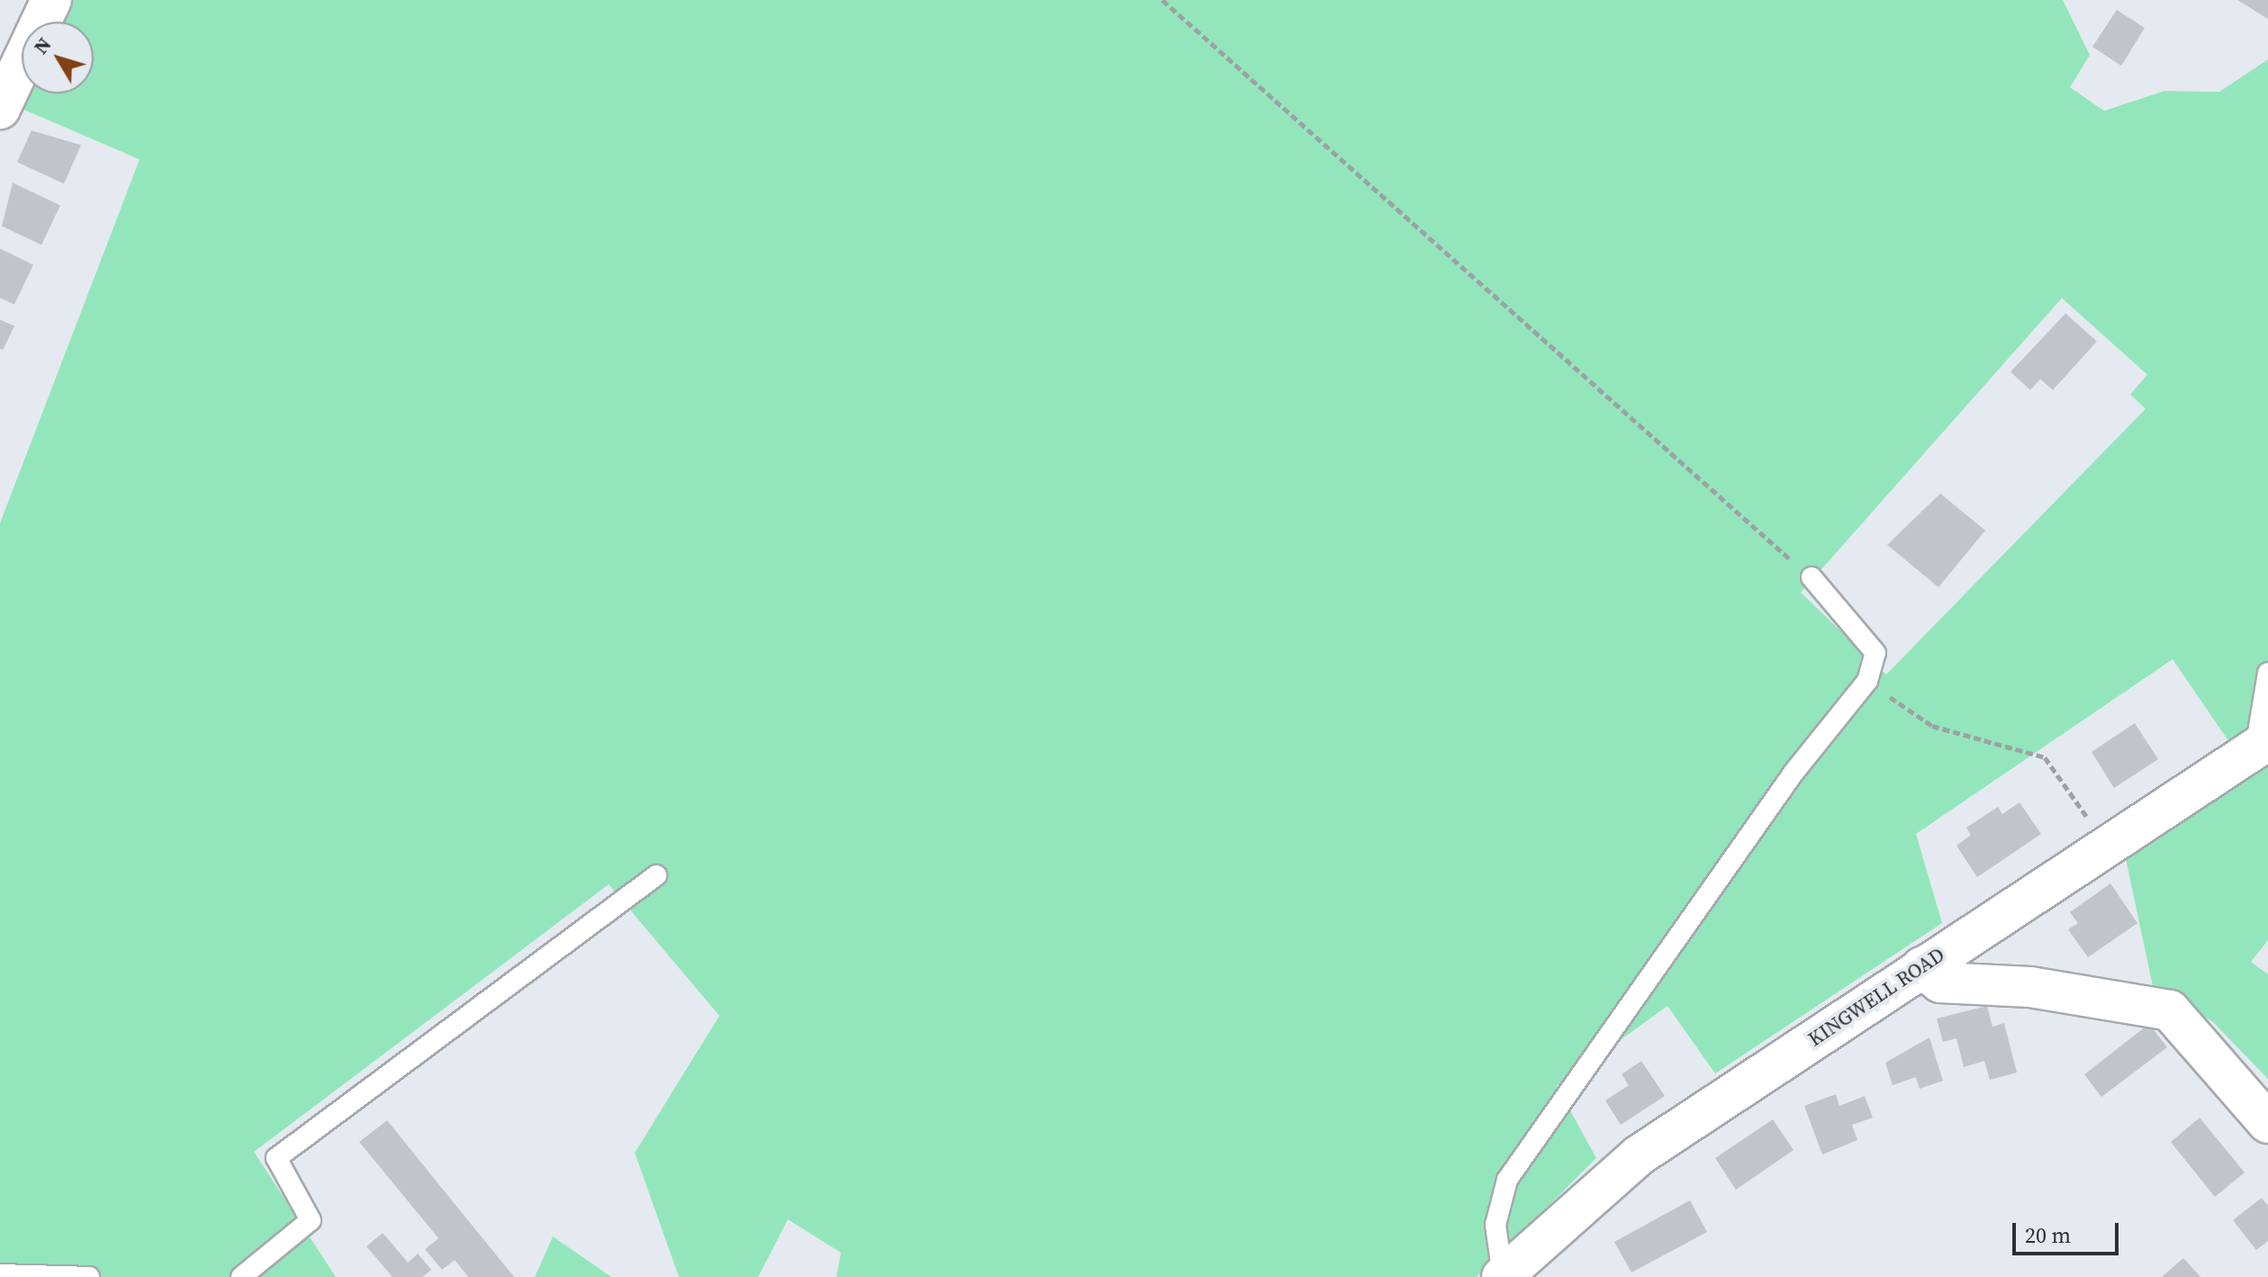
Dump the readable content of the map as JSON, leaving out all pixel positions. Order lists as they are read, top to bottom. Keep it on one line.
{"streets":{"street":["KINGWELL ROAD"]},"scale_bar":"20 m","north":"top left"}
